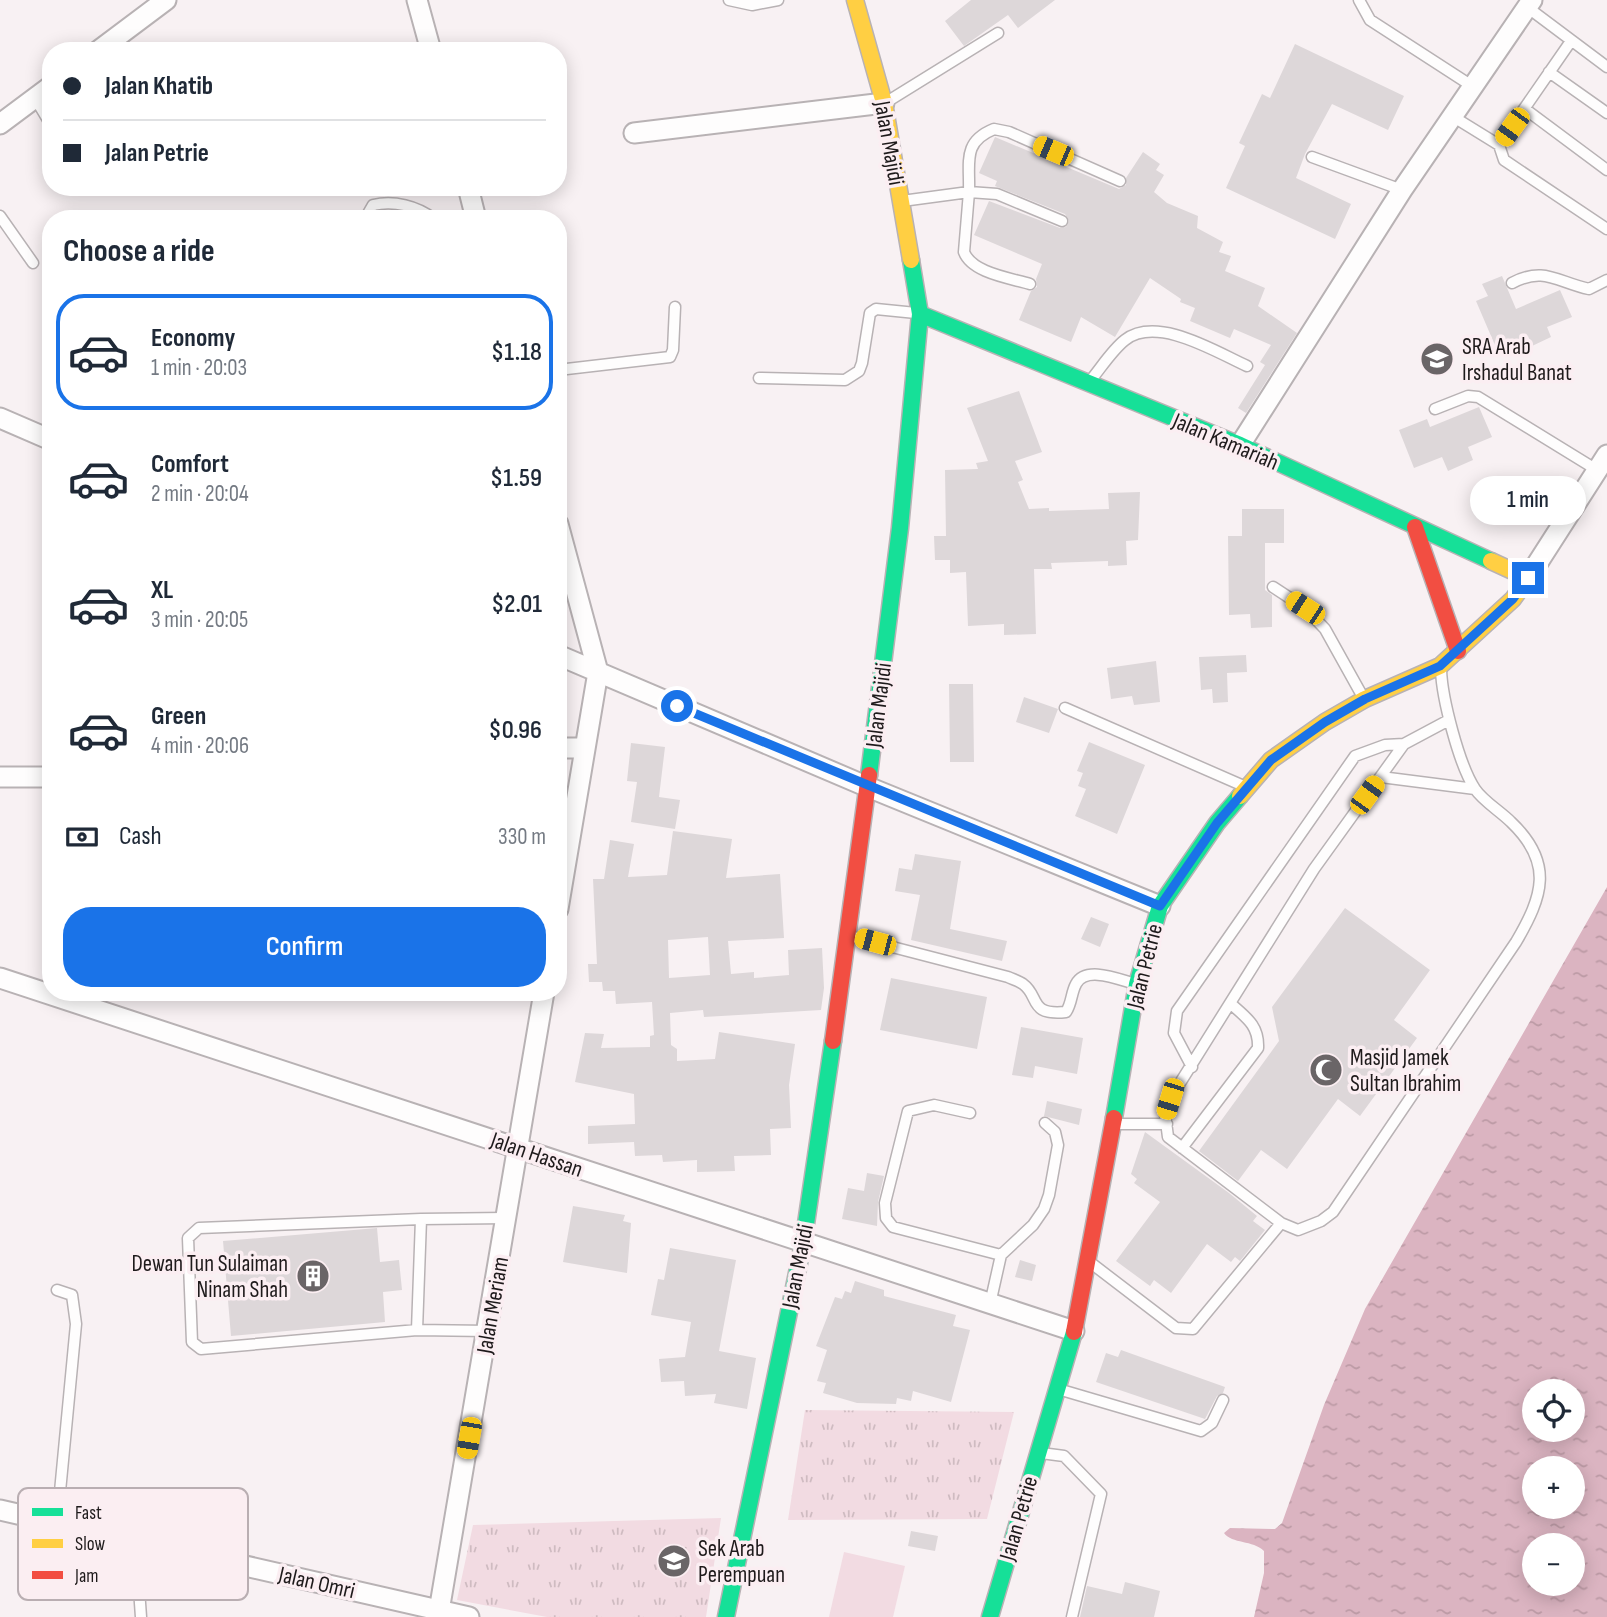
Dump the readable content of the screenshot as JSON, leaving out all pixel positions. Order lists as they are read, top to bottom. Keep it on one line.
{"streets":{"street":["Jalan Majidi","Jalan Kamariah","Jalan Petrie","Jalan Hassan","Jalan Meriam","Jalan Omri"]},"crossings":[["Jalan Majidi","Jalan Kamariah"],["Jalan Majidi","Jalan Hassan"],["Jalan Kamariah","Jalan Petrie"],["Jalan Petrie","Jalan Hassan"],["Jalan Hassan","Jalan Meriam"],["Jalan Meriam","Jalan Omri"]],"places":{"school or university":["SRA Arab Irshadul Banat","Sek Arab Perempuan"],"mosque":["Masjid Jamek Sultan Ibrahim"],"building":["Dewan Tun Sulaiman Ninam Shah"]},"legend":["Fast","Slow","Jam"],"page":{"banner":["Jalan Khatib","Jalan Petrie"],"heading":"Choose a ride","list":[{"name":"Economy","note":"1 min · 20:03","value":"$1.18"},{"name":"Comfort","note":"2 min · 20:04","value":"$1.59"},{"name":"XL","note":"3 min · 20:05","value":"$2.01"},{"name":"Green","note":"4 min · 20:06","value":"$0.96"}],"bubble":"1 min","pay":["Cash","330 m"],"buttons":"Confirm","map_buttons":["+","−"]}}
